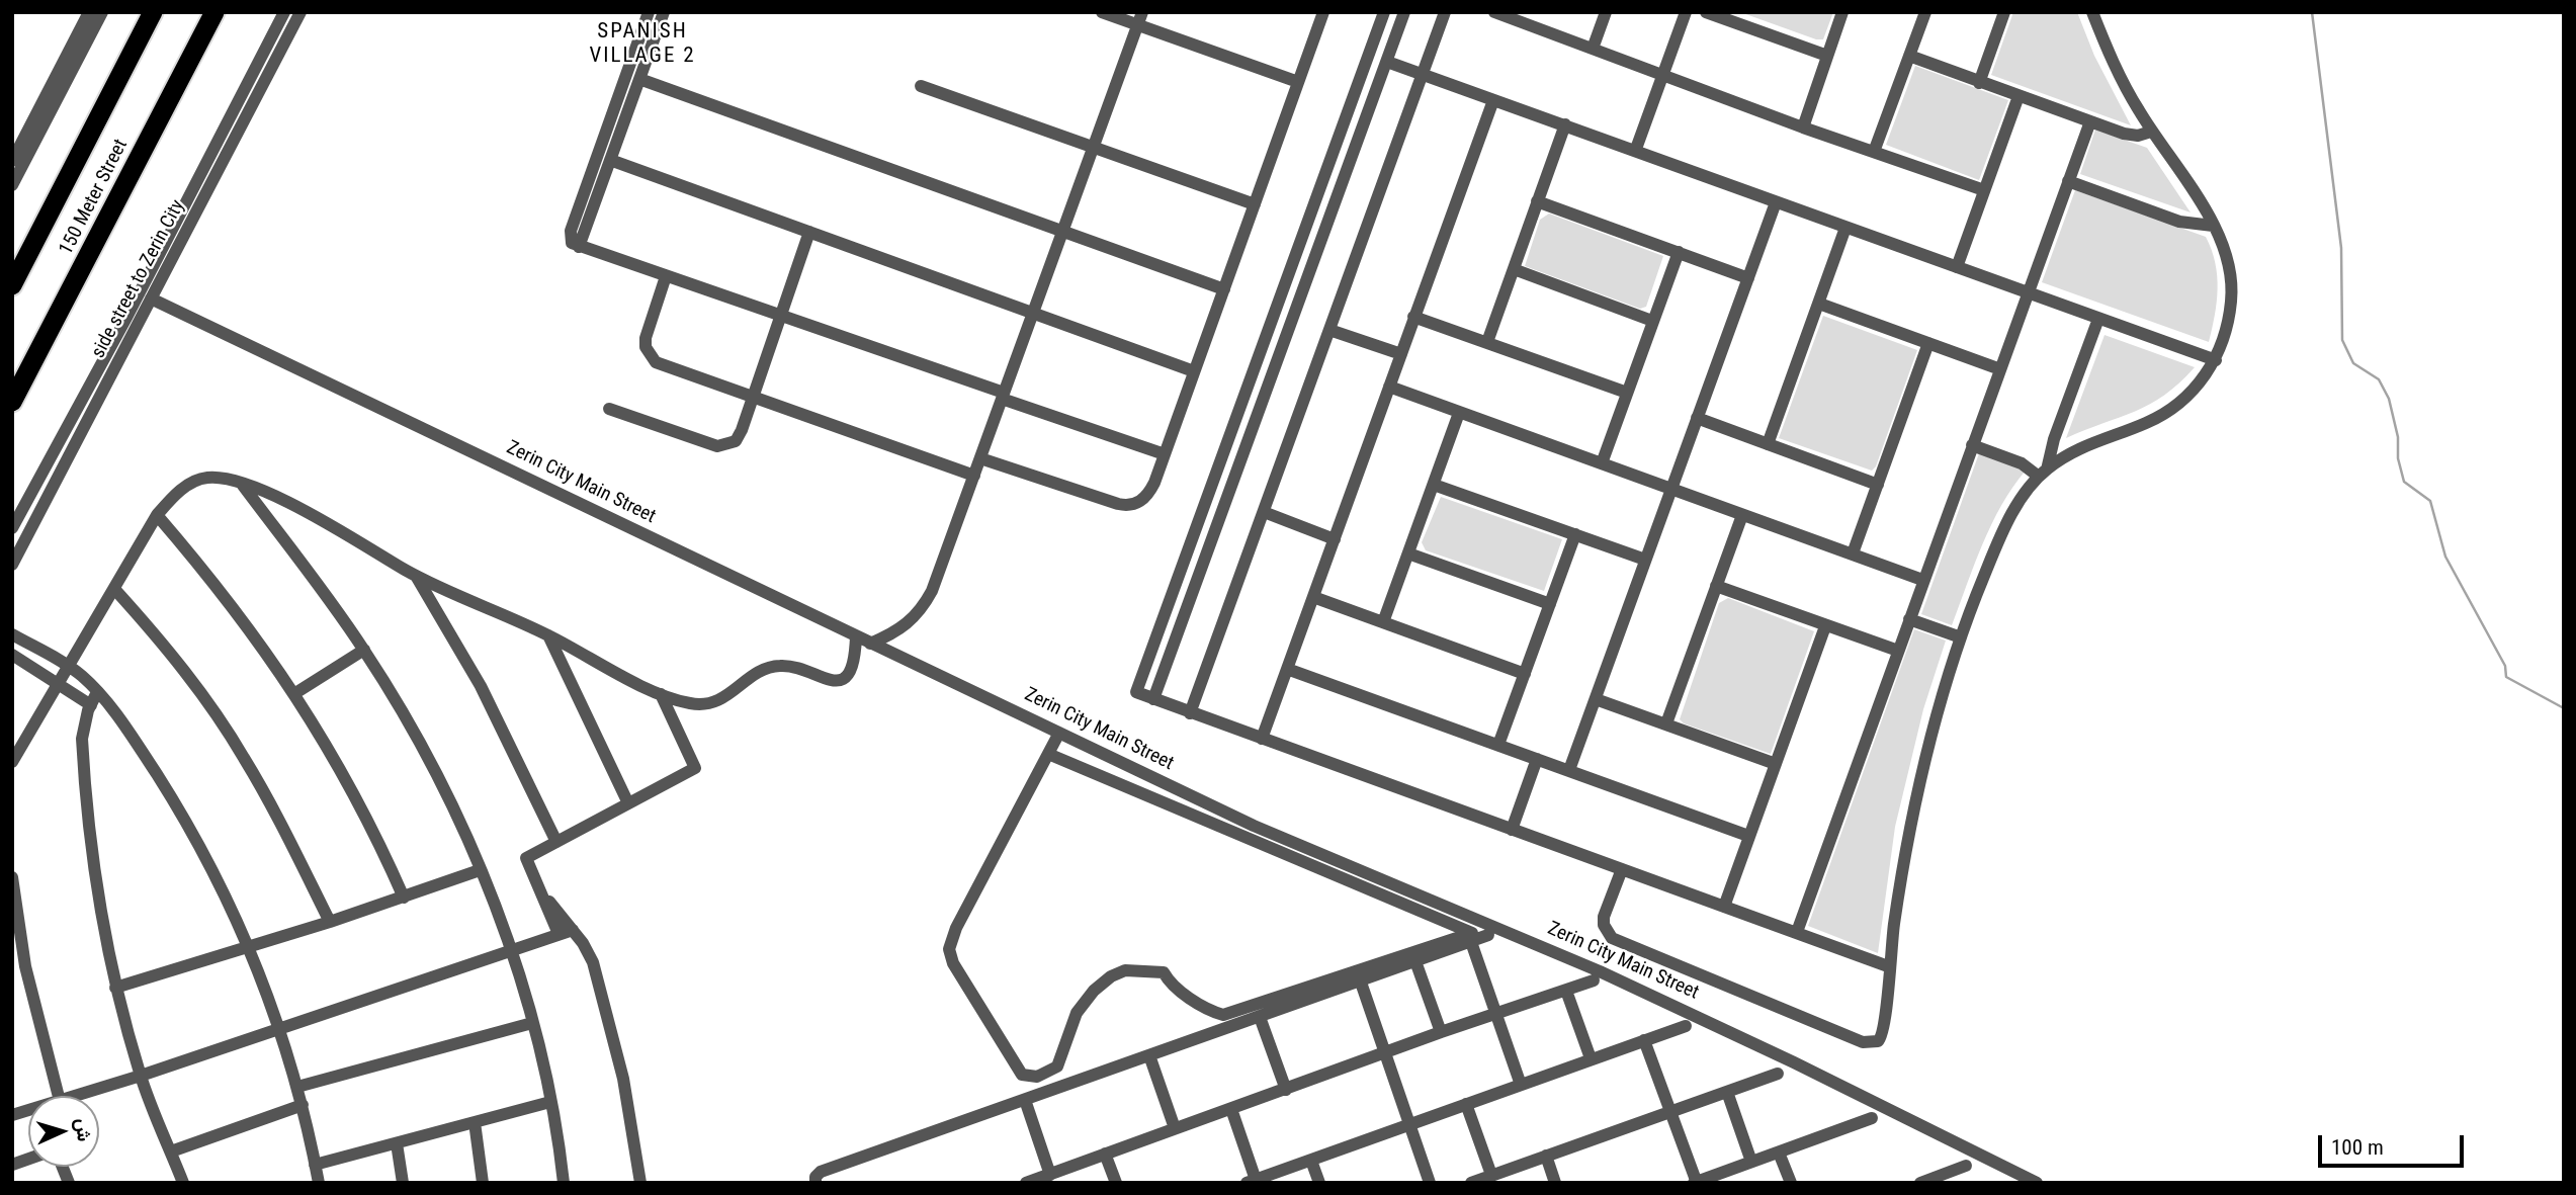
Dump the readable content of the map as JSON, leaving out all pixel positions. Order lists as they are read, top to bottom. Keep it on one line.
{"streets":{"highway":["150 Meter Street"],"street":["side street to Zerin City","Zerin City Main Street"]},"crossings":[["side street to Zerin City","Zerin City Main Street"]],"districts":["SPANISH VILLAGE 2"],"scale_bar":"100 m","north":"right"}
